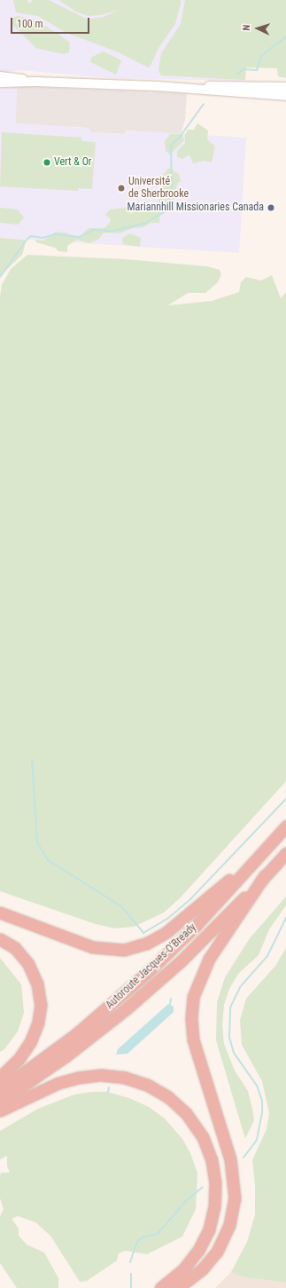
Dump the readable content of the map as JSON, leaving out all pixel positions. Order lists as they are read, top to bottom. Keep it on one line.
{"streets":{"highway":["Autoroute Jacques-O'Bready"]},"places":["Vert & Or","Université de Sherbrooke","Mariannhill Missionaries Canada"],"scale_bar":"100 m","north":"left"}
